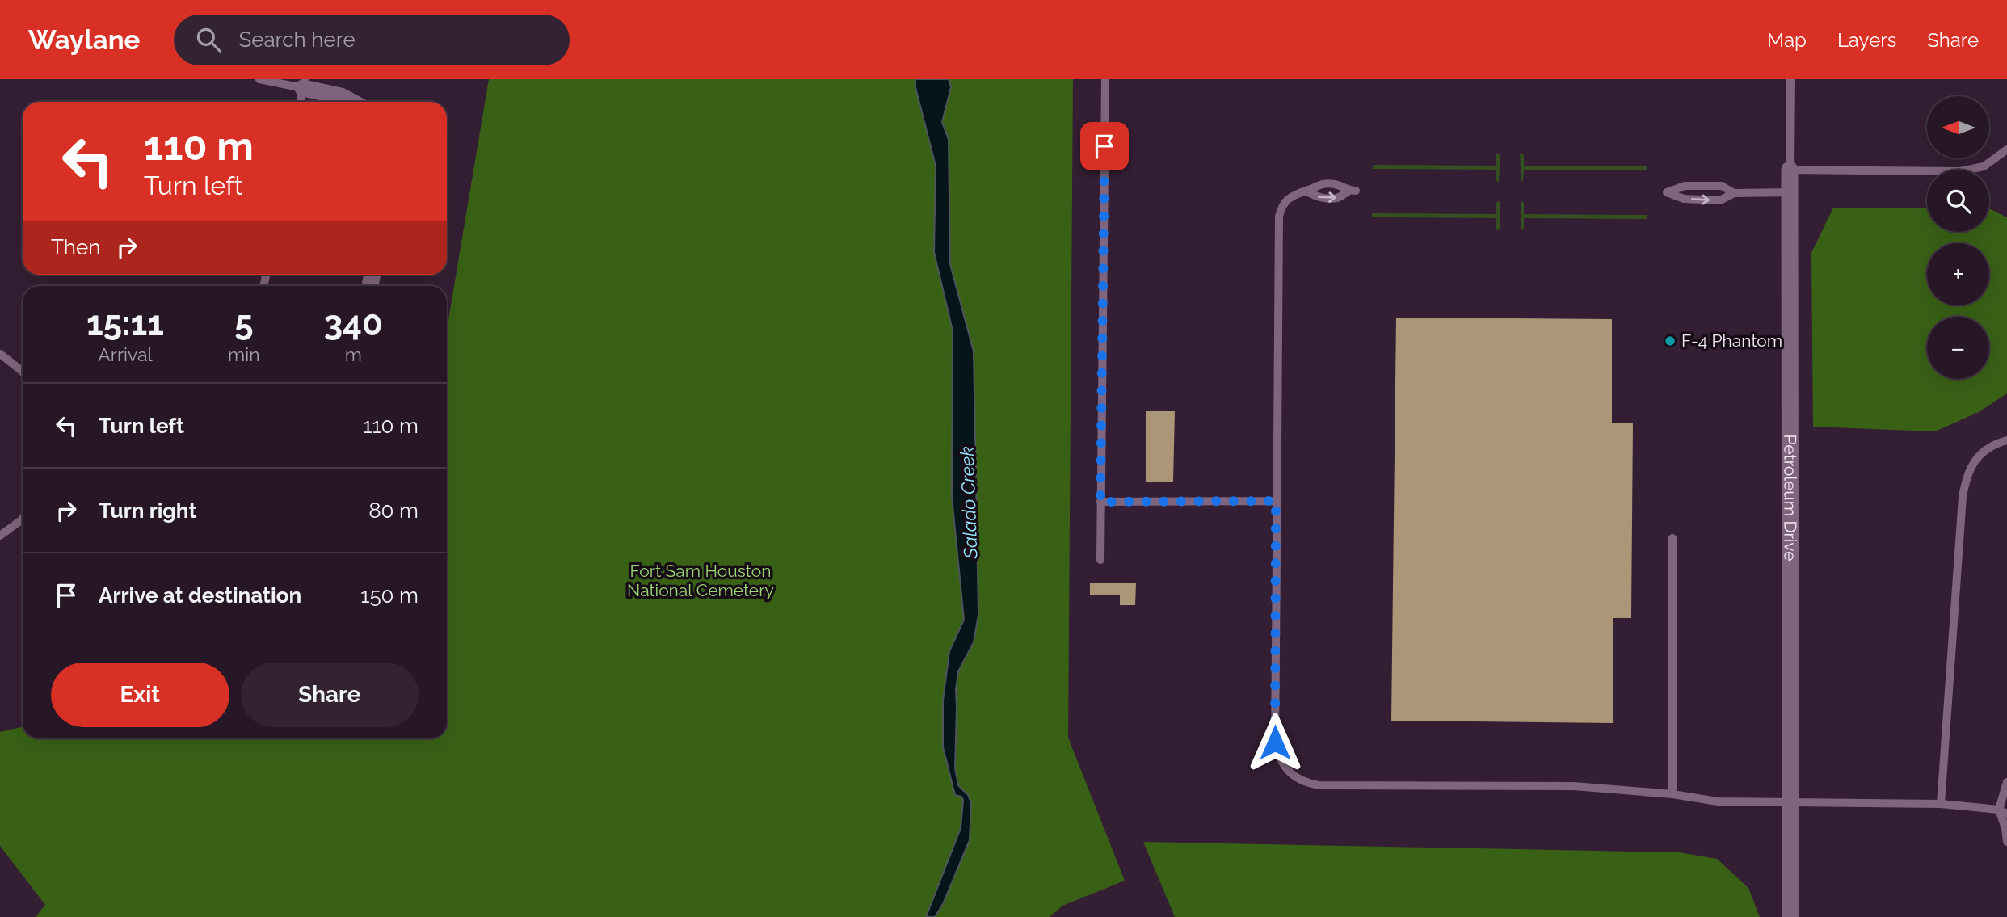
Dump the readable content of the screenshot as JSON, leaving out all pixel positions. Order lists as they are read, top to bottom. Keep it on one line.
{"streets":{"street":["Petroleum Drive"]},"water":["Salado Creek"],"parks":["Fort Sam Houston National Cemetery"],"places":["F-4 Phantom"],"north":"left","page":{"header":"Waylane","search":"Search here","nav":["Map","Layers","Share"],"map_buttons":["+","−"],"turn":["110 m","Turn left"],"then":"Then","eta":["15:11","Arrival","5","min","340","m"],"list":[{"name":"Turn left","value":"110 m"},{"name":"Turn right","value":"80 m"},{"name":"Arrive at destination","value":"150 m"}],"buttons":["Exit","Share"]}}
